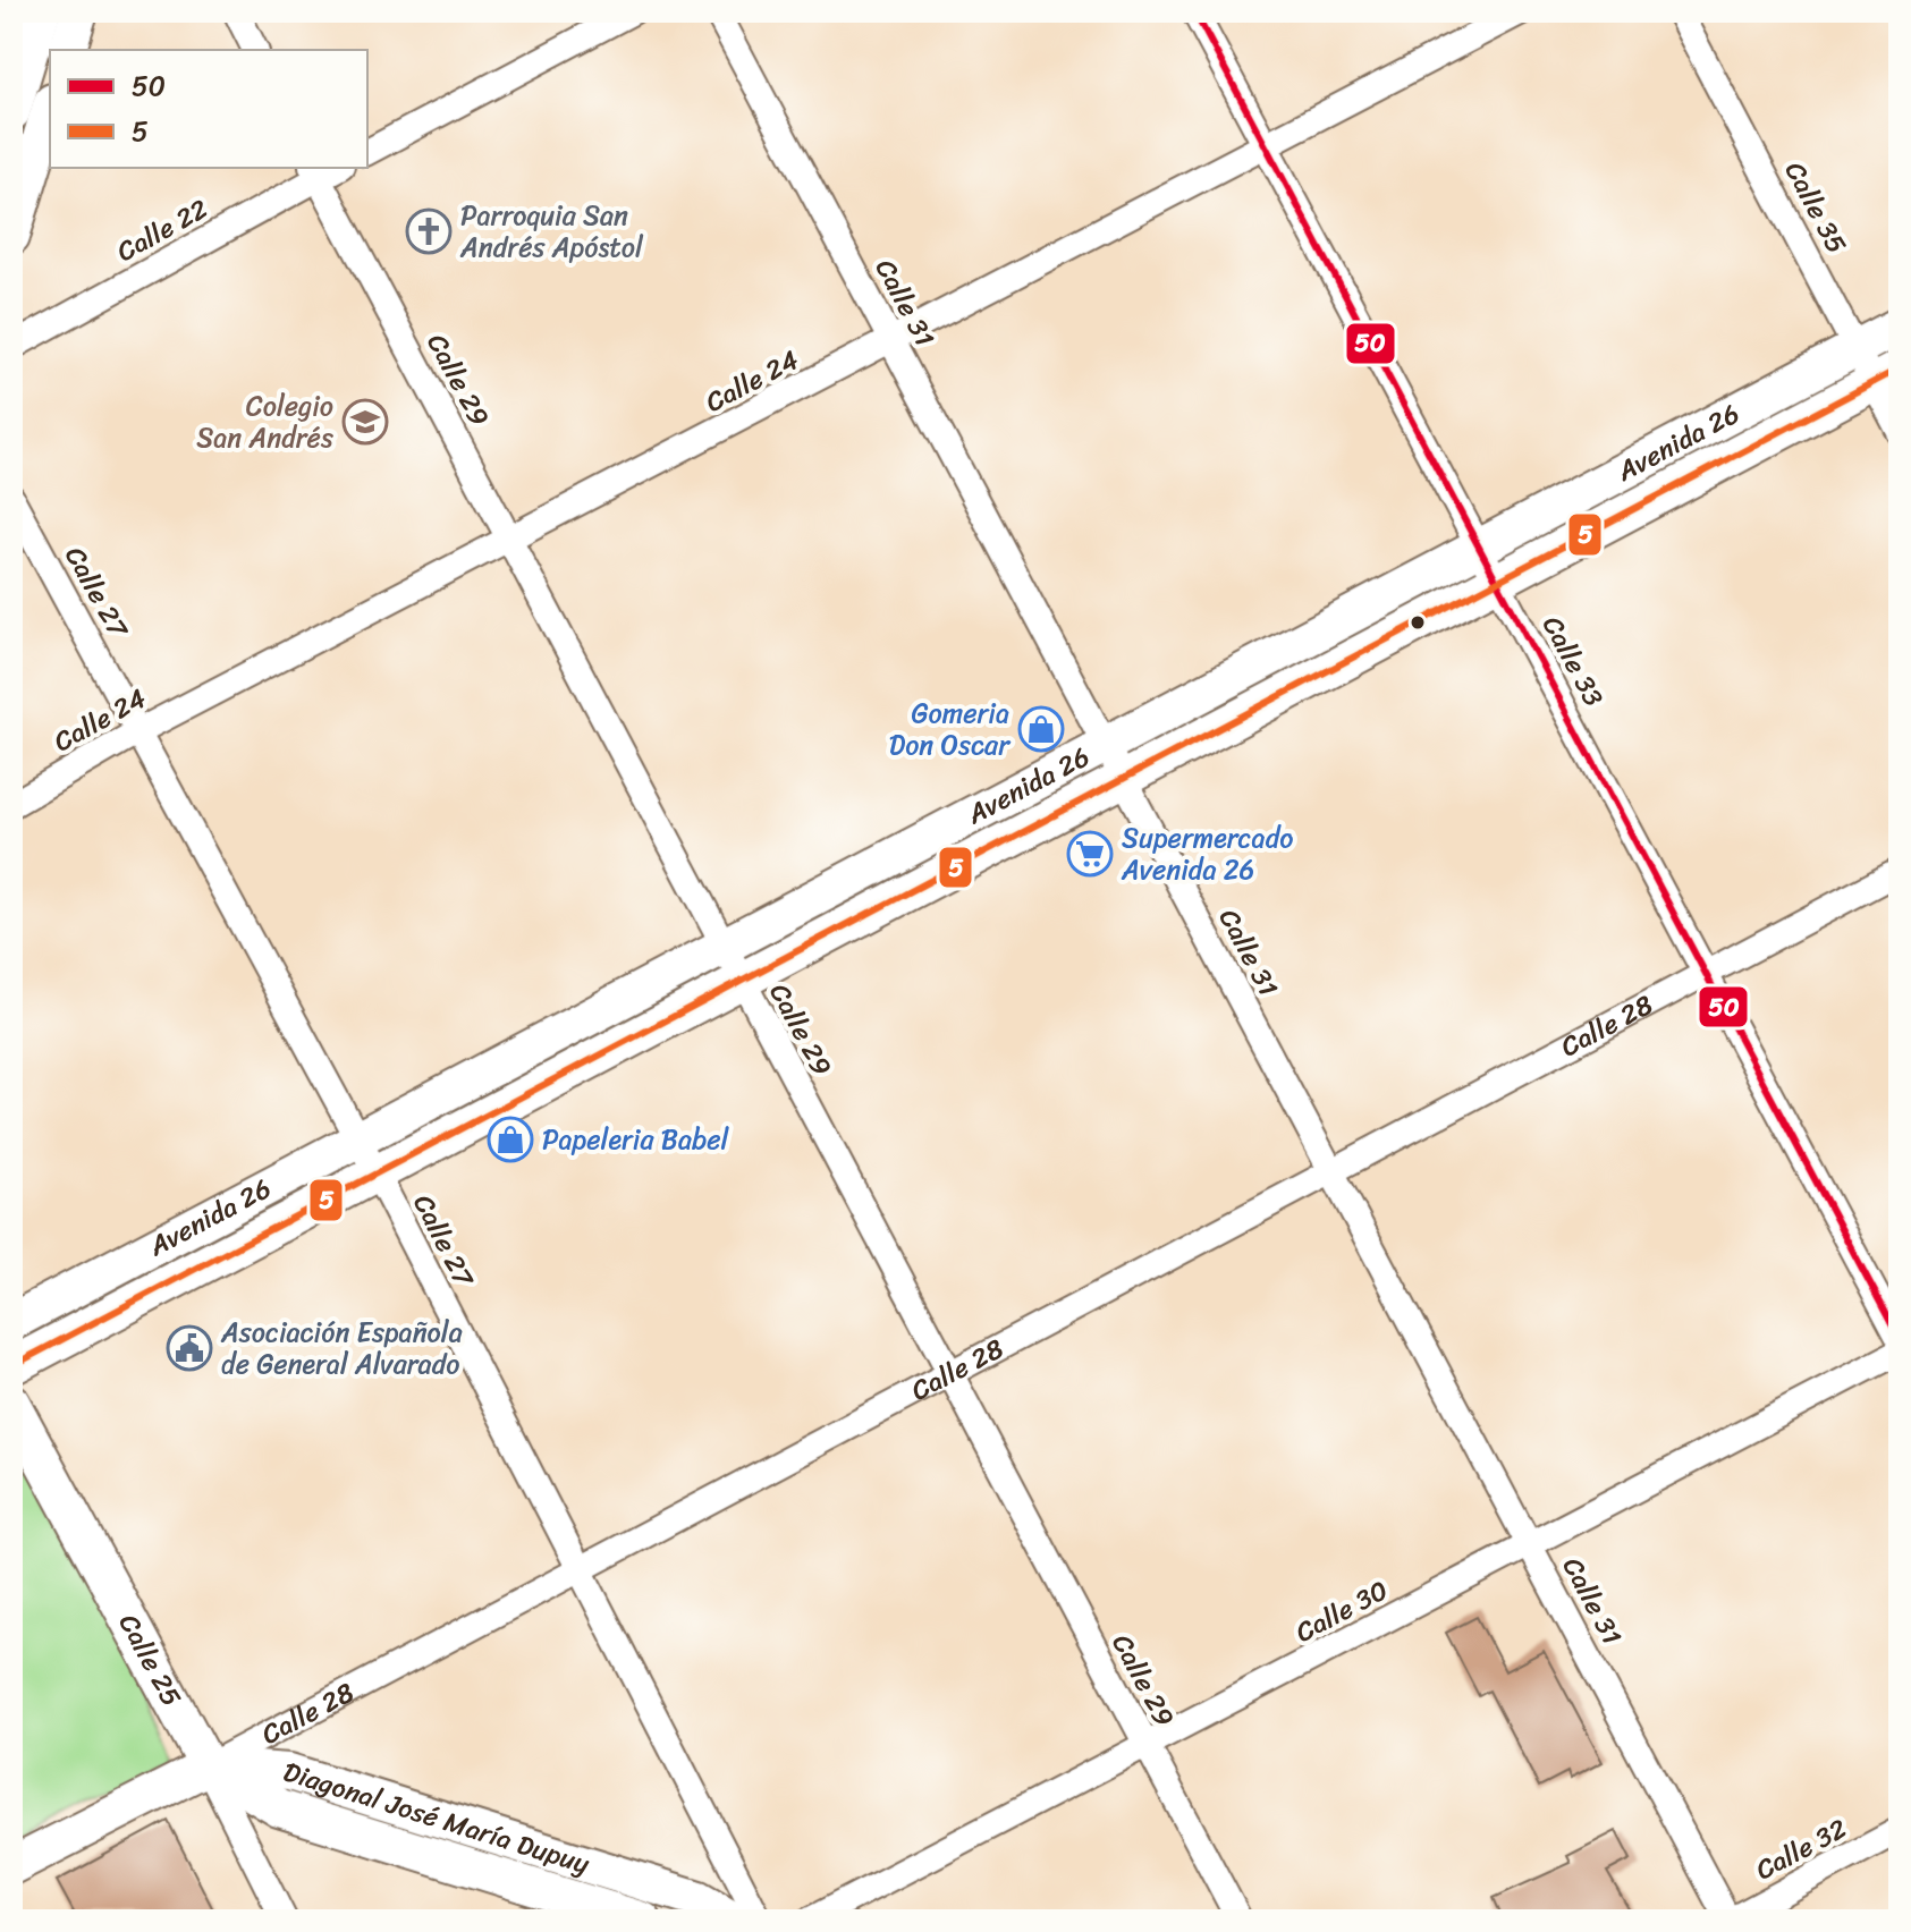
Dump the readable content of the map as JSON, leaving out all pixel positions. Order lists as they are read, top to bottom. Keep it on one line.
{"streets":{"main road":["Avenida 26","Calle 28","Calle 25","Diagonal José María Dupuy"],"street":["Calle 35","Calle 22","Calle 31","Calle 29","Calle 24","Calle 27","Calle 33","Calle 30","Calle 32"]},"crossings":[["Calle 35","Avenida 26"],["Calle 22","Calle 29"],["Calle 31","Calle 24"],["Calle 31","Avenida 26"],["Calle 31","Calle 28"],["Calle 31","Calle 30"],["Calle 31","Calle 32"],["Calle 29","Calle 24"],["Calle 29","Avenida 26"],["Calle 29","Calle 28"],["Calle 29","Calle 30"],["Calle 24","Calle 27"],["Calle 24","Calle 33"],["Avenida 26","Calle 27"],["Avenida 26","Calle 33"],["Calle 27","Calle 28"],["Calle 33","Calle 28"],["Calle 28","Calle 25"],["Calle 28","Diagonal José María Dupuy"],["Calle 25","Diagonal José María Dupuy"]],"places":{"church":["Parroquia San Andrés Apóstol"],"school or university":["Colegio San Andrés"],"shop":["Gomeria Don Oscar","Papeleria Babel"],"supermarket":["Supermercado Avenida 26"],"public building":["Asociación Española de General Alvarado"]},"lines":["transit line 50","transit line 5"],"legend":["50","5"]}
